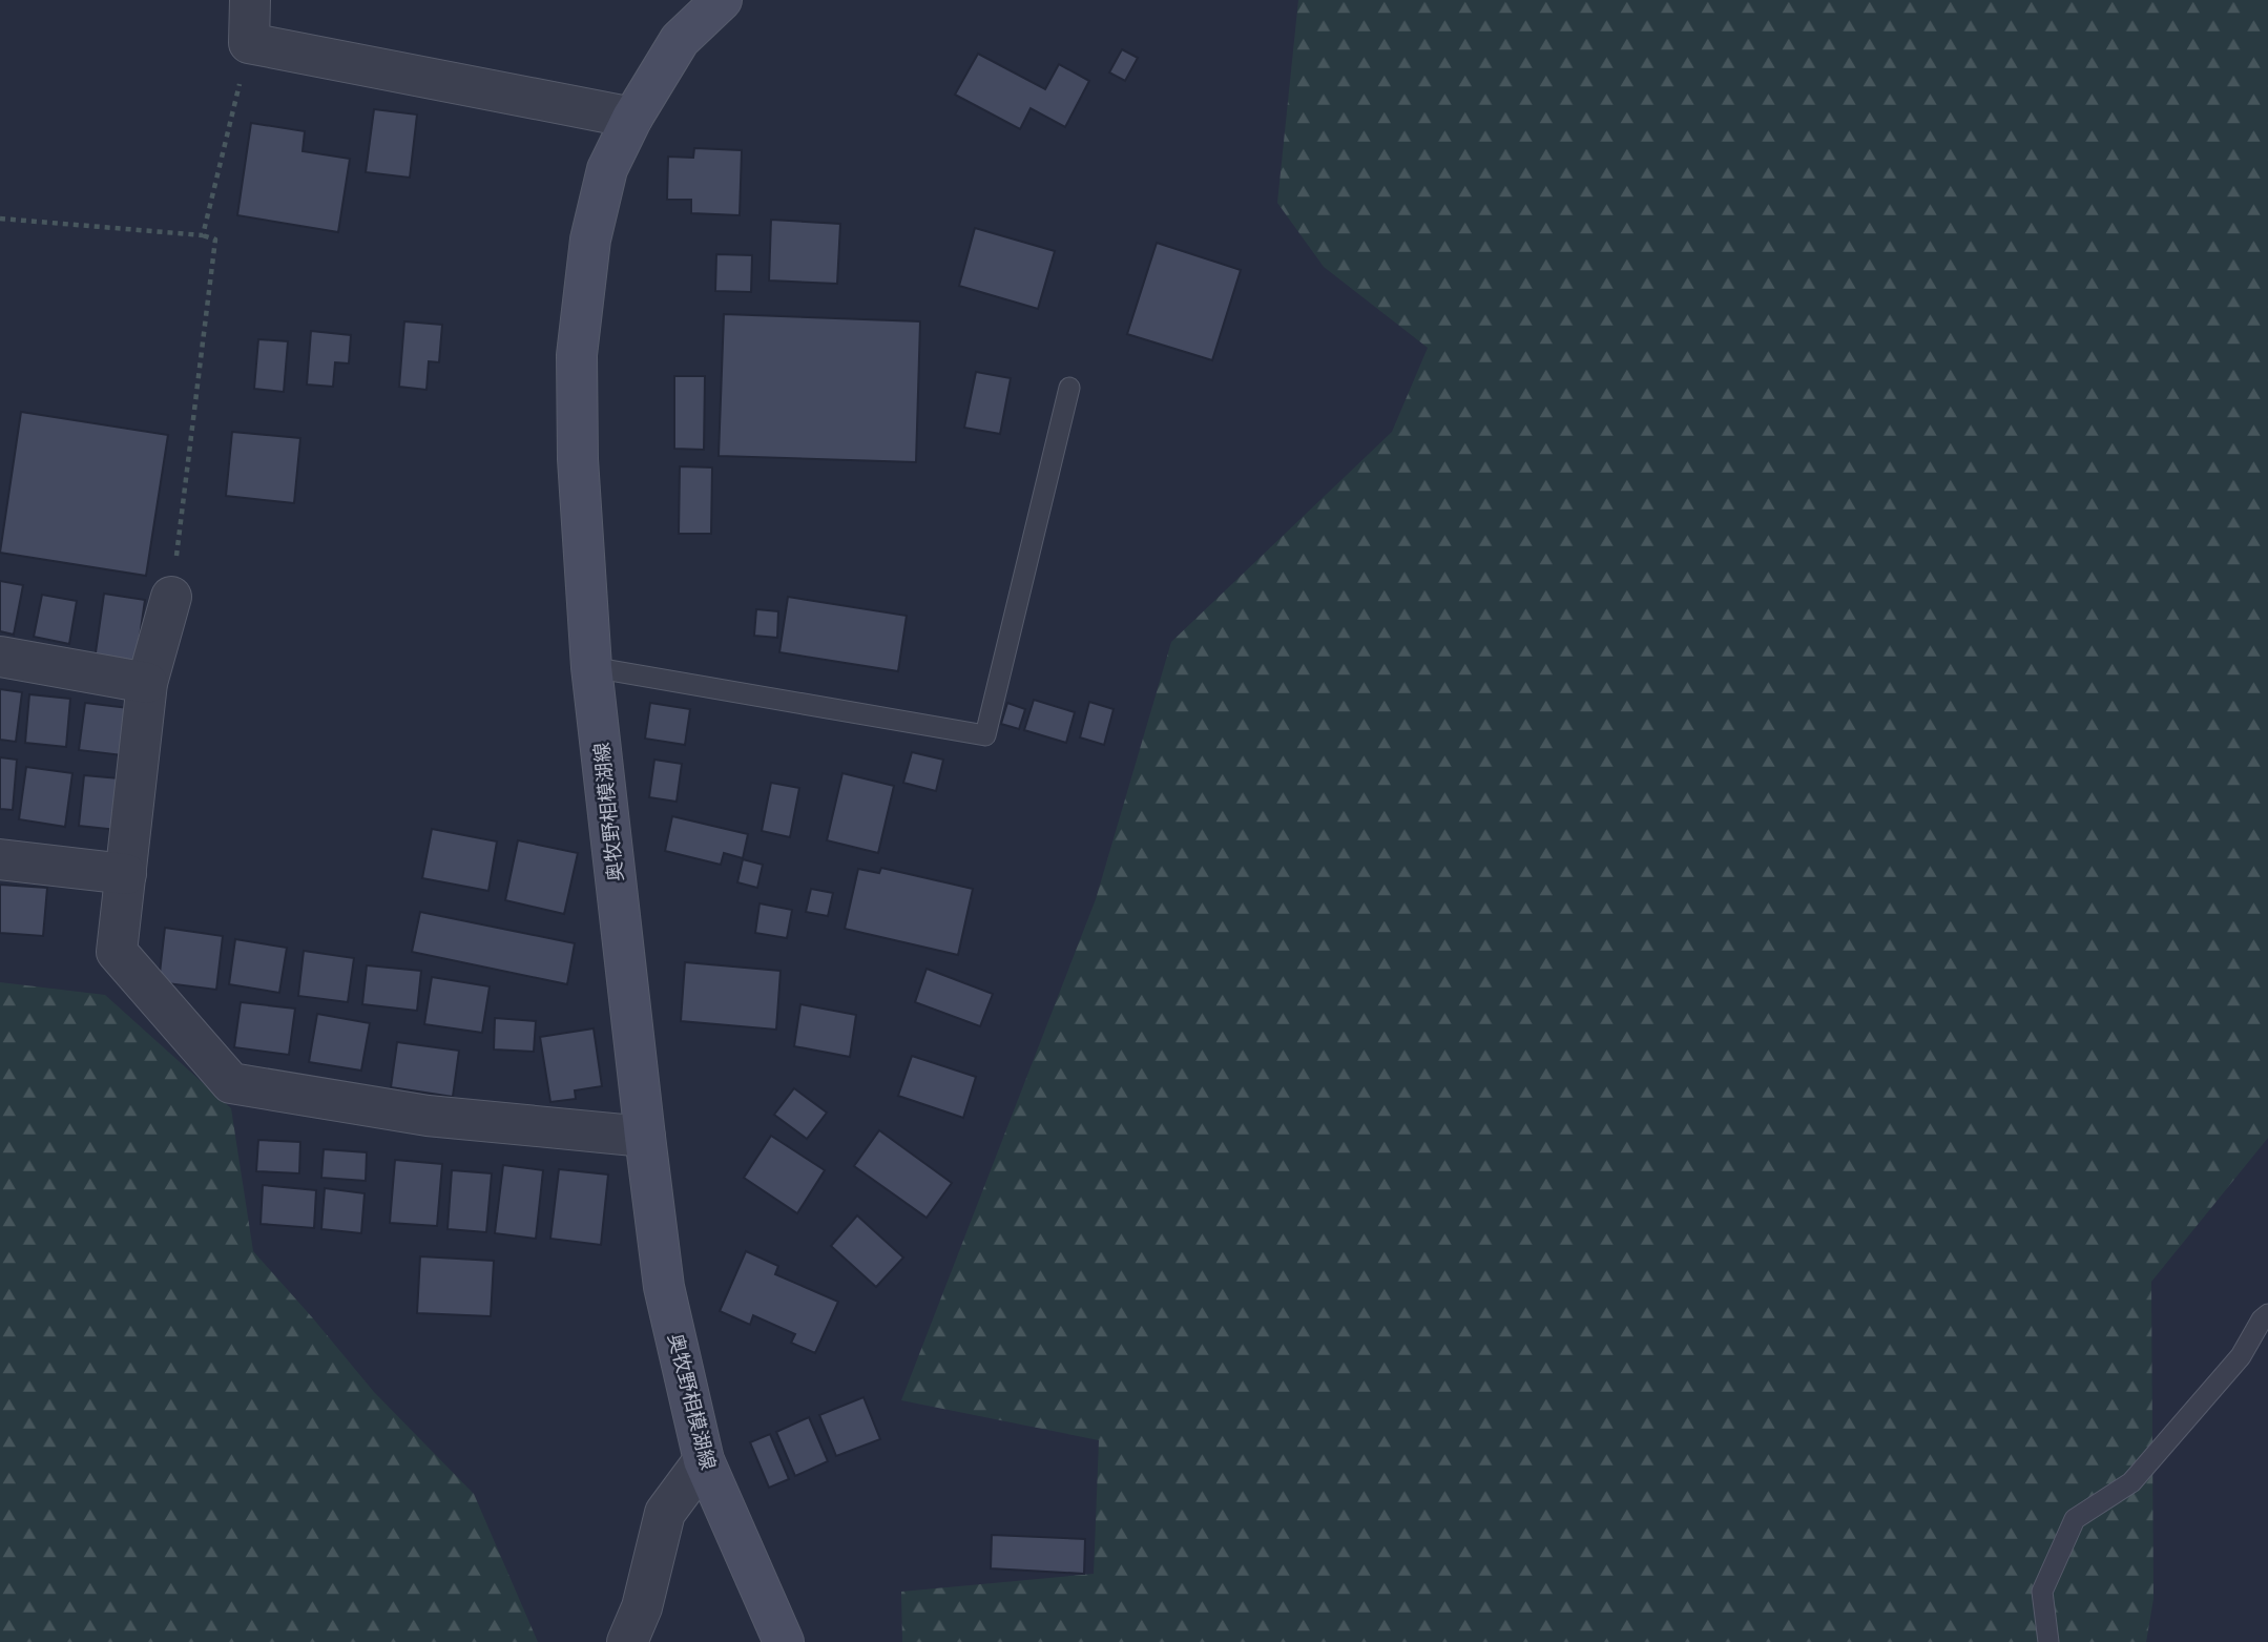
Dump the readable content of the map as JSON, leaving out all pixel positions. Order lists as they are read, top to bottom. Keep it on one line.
{"streets":{"main road":["奥牧野相模湖線"]}}
